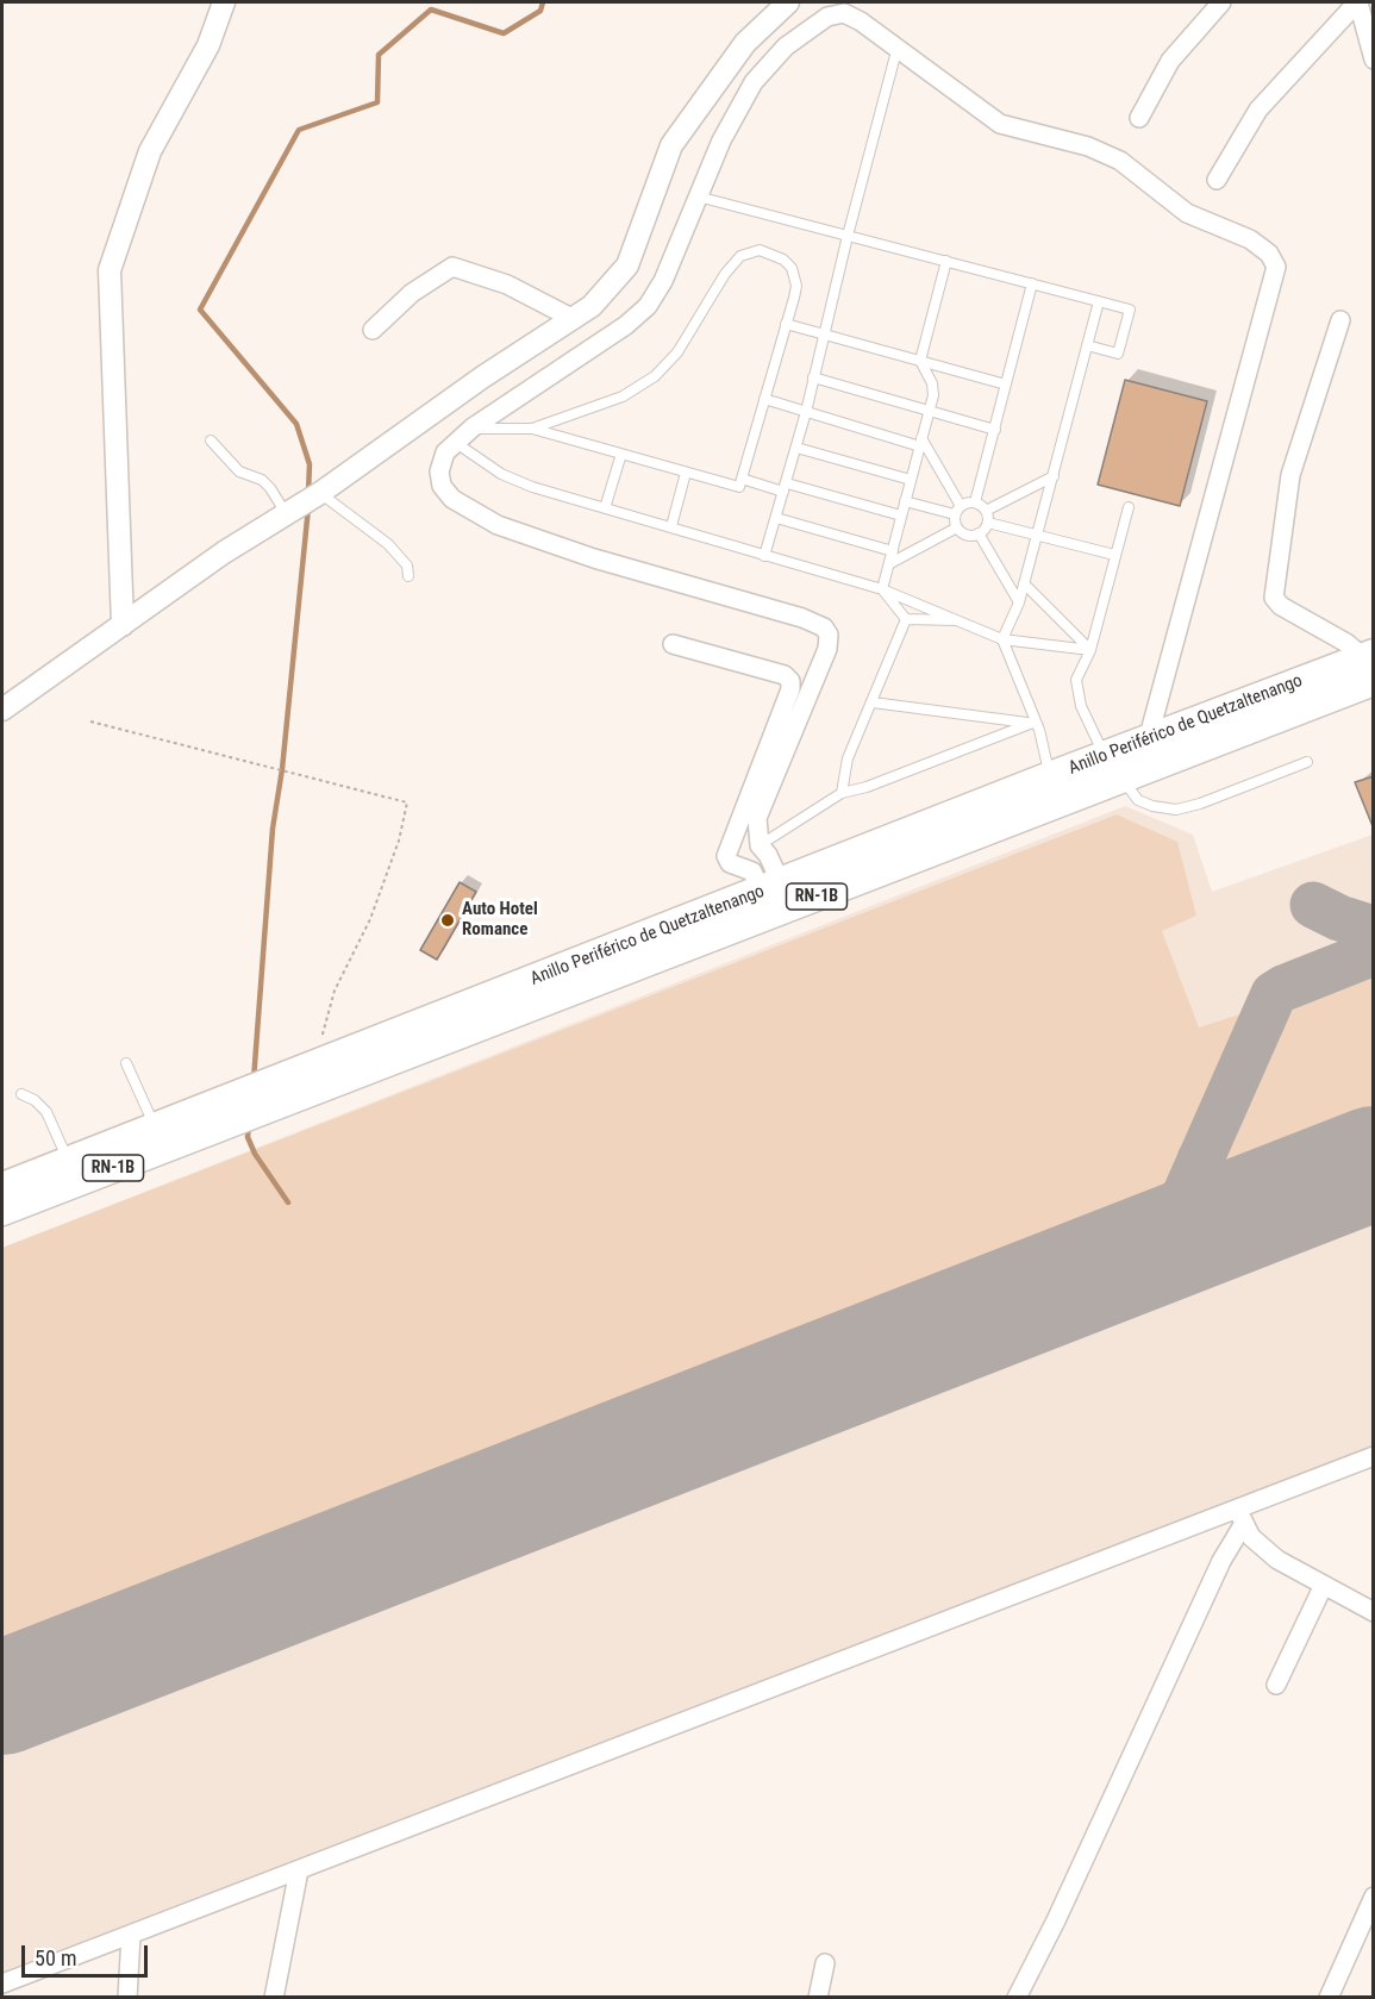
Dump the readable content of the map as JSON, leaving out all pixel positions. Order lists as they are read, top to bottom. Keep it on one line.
{"streets":{"highway":["Anillo Periférico de Quetzaltenango","RN-1B"]},"places":["Auto Hotel Romance"],"scale_bar":"50 m"}
